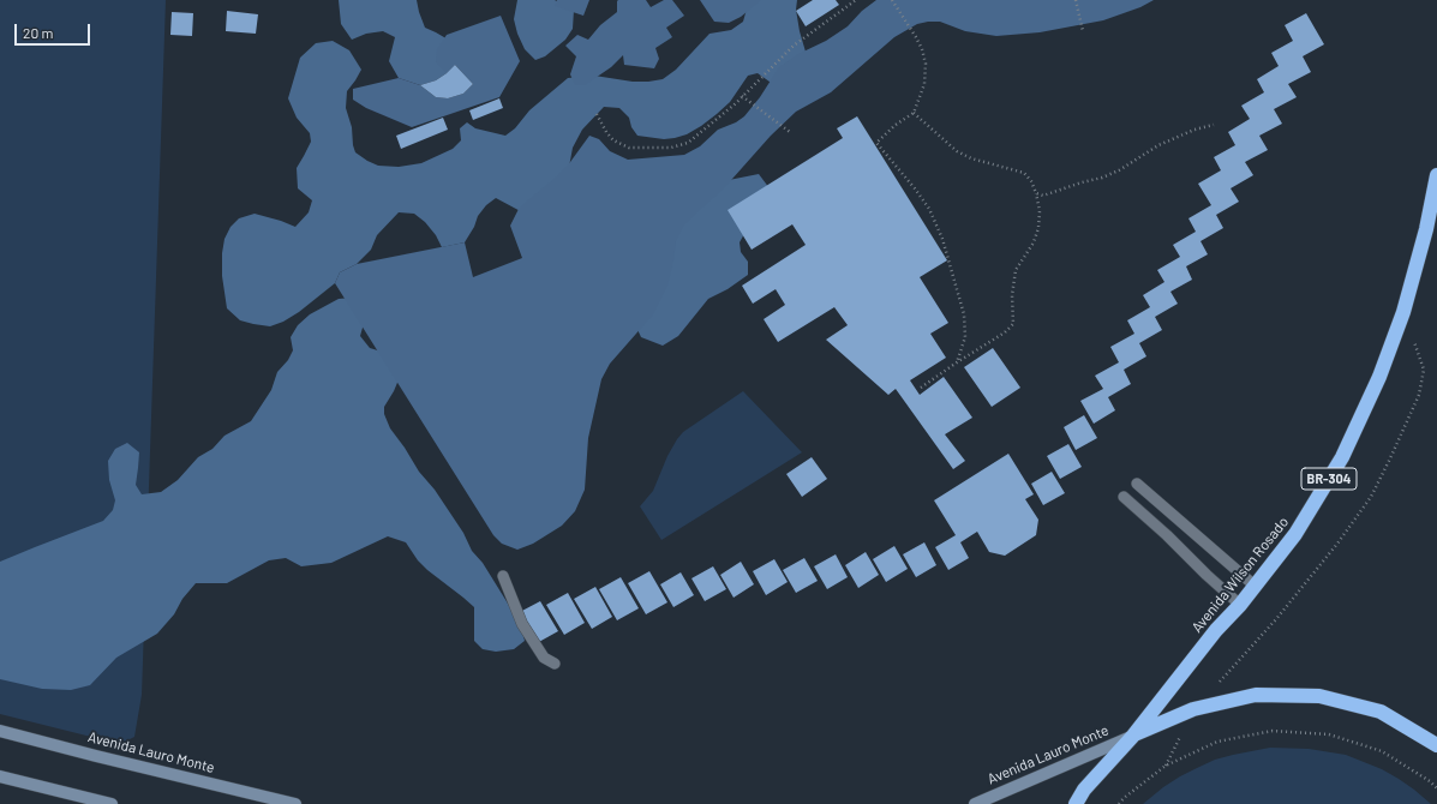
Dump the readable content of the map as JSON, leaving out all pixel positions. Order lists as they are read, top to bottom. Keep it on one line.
{"streets":{"highway":["BR-304","Avenida Wilson Rosado"],"street":["Avenida Lauro Monte"]},"crossings":[["Avenida Wilson Rosado","Avenida Lauro Monte"]],"scale_bar":"20 m"}
